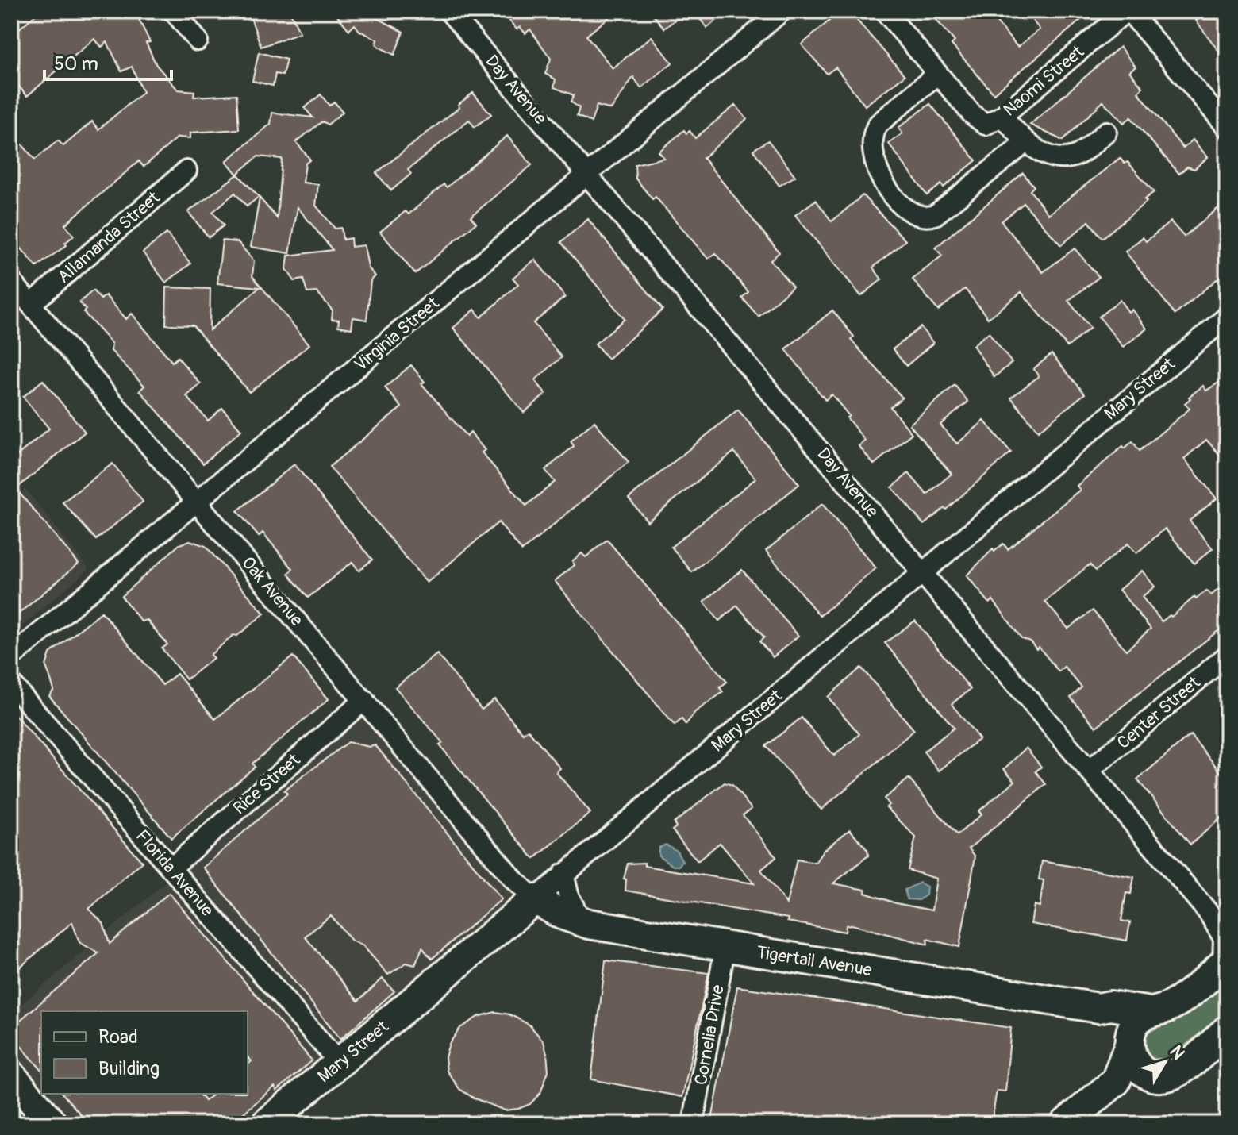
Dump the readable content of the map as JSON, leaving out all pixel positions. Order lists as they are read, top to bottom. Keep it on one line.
{"streets":{"street":["Naomi Street","Day Avenue","Allamanda Street","Virginia Street","Mary Street","Oak Avenue","Center Street","Rice Street","Florida Avenue","Tigertail Avenue","Cornelia Drive"]},"crossings":[["Day Avenue","Virginia Street"],["Day Avenue","Mary Street"],["Day Avenue","Center Street"],["Allamanda Street","Oak Avenue"],["Virginia Street","Oak Avenue"],["Mary Street","Oak Avenue"],["Mary Street","Florida Avenue"],["Mary Street","Tigertail Avenue"],["Oak Avenue","Rice Street"],["Oak Avenue","Tigertail Avenue"],["Rice Street","Florida Avenue"],["Tigertail Avenue","Cornelia Drive"]],"legend":["Road","Building"],"scale_bar":"50 m","north":"top right"}
